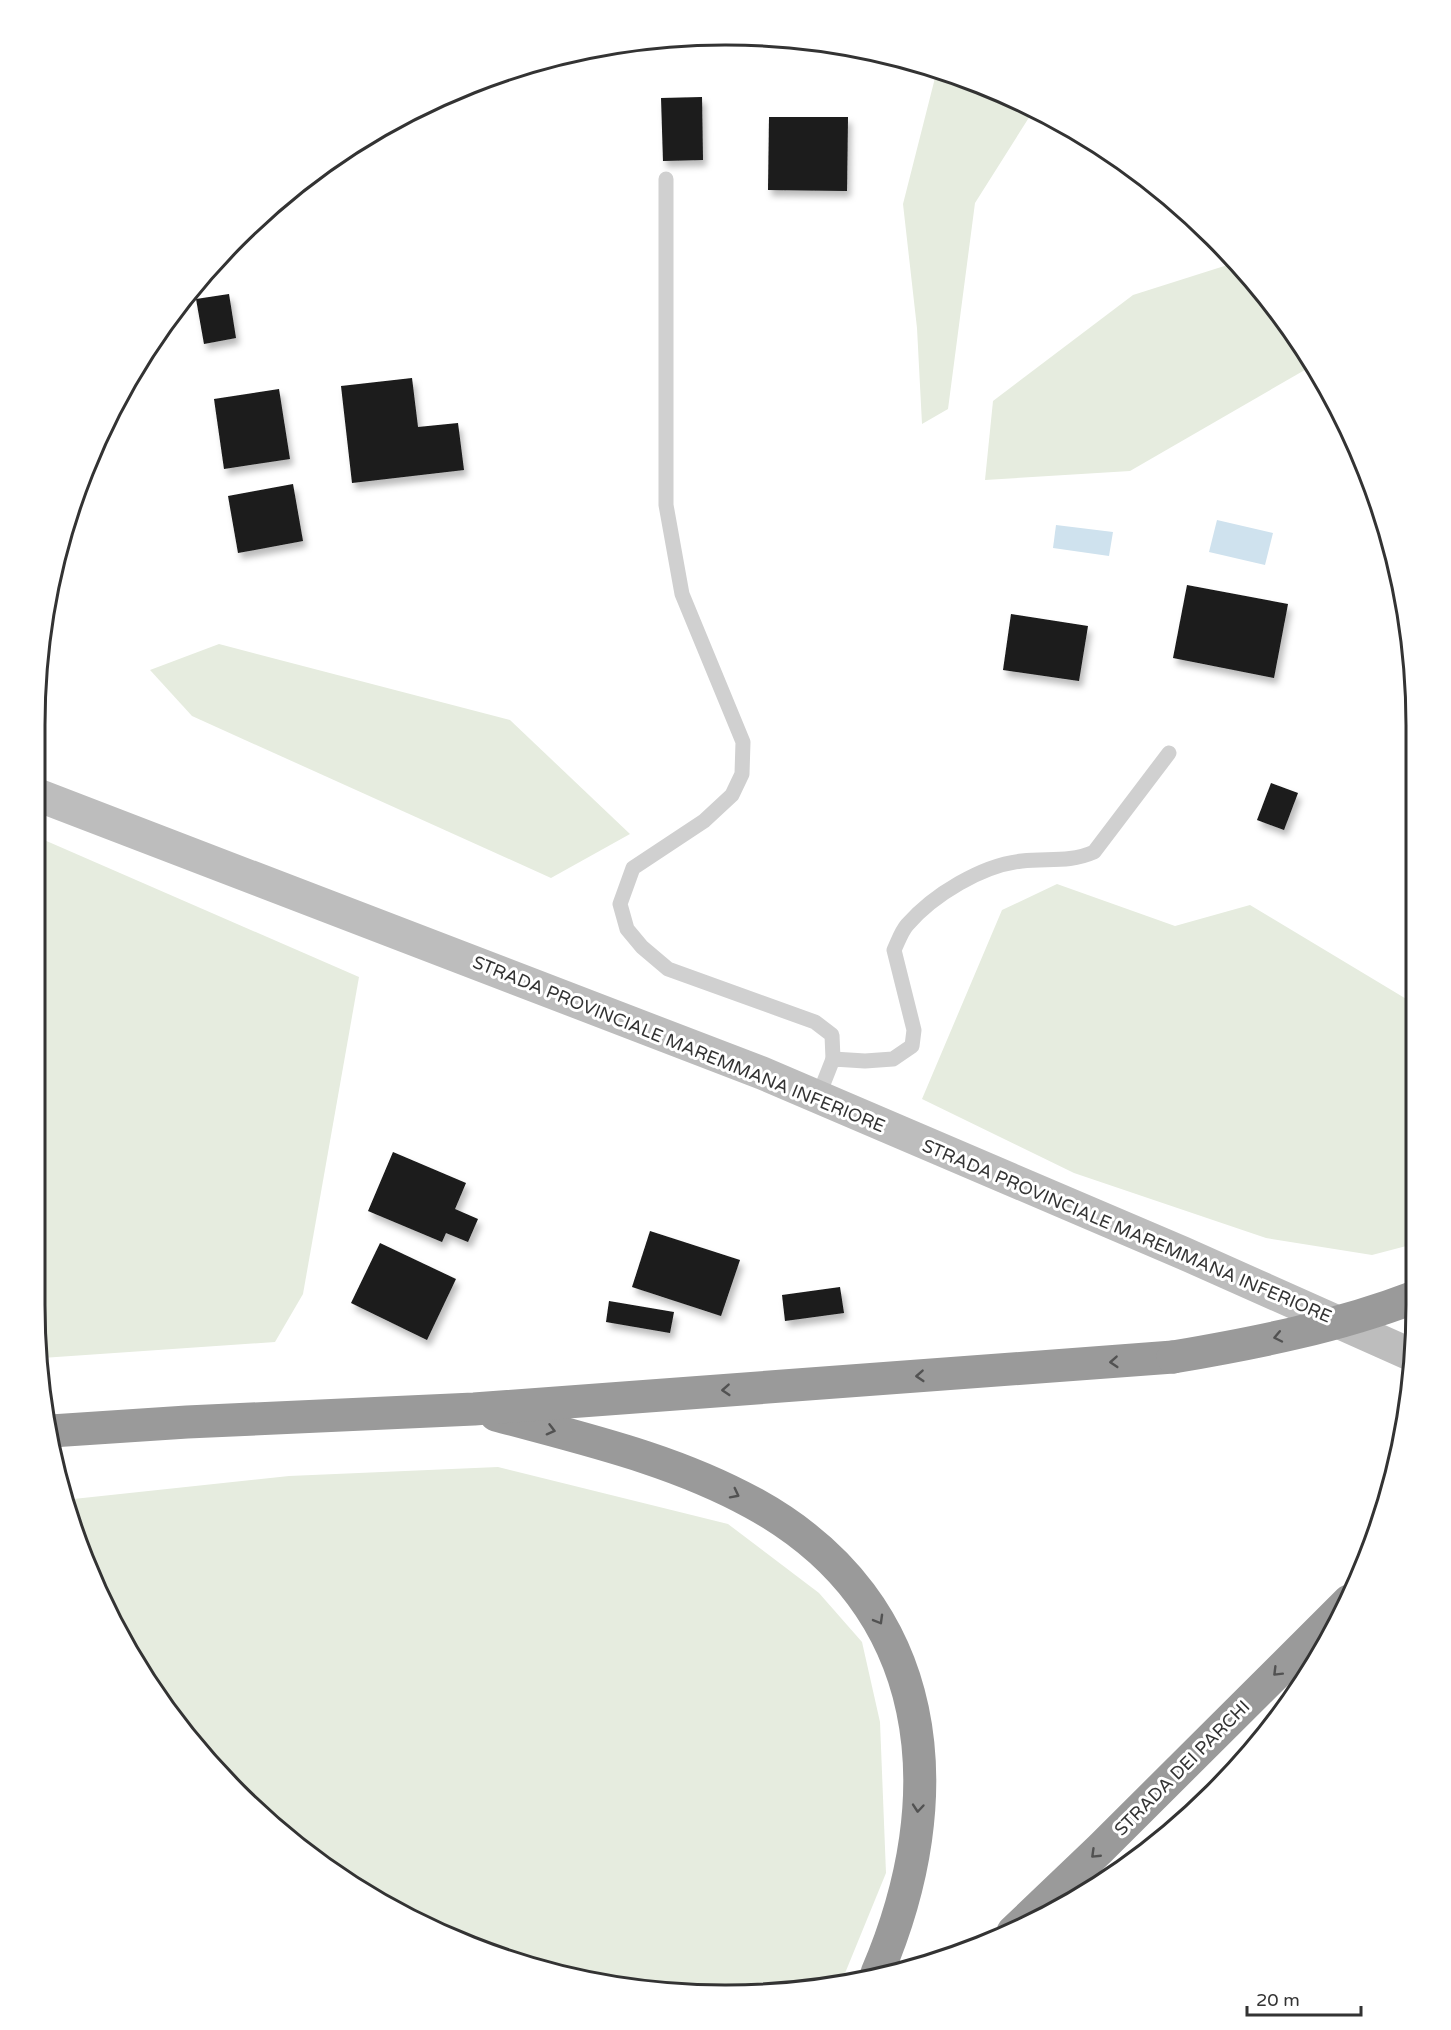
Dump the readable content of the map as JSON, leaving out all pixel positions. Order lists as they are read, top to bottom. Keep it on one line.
{"streets":{"highway":["STRADA DEI PARCHI"],"main road":["STRADA PROVINCIALE MAREMMANA INFERIORE"]},"one_way":["STRADA DEI PARCHI"],"scale_bar":"20 m"}
